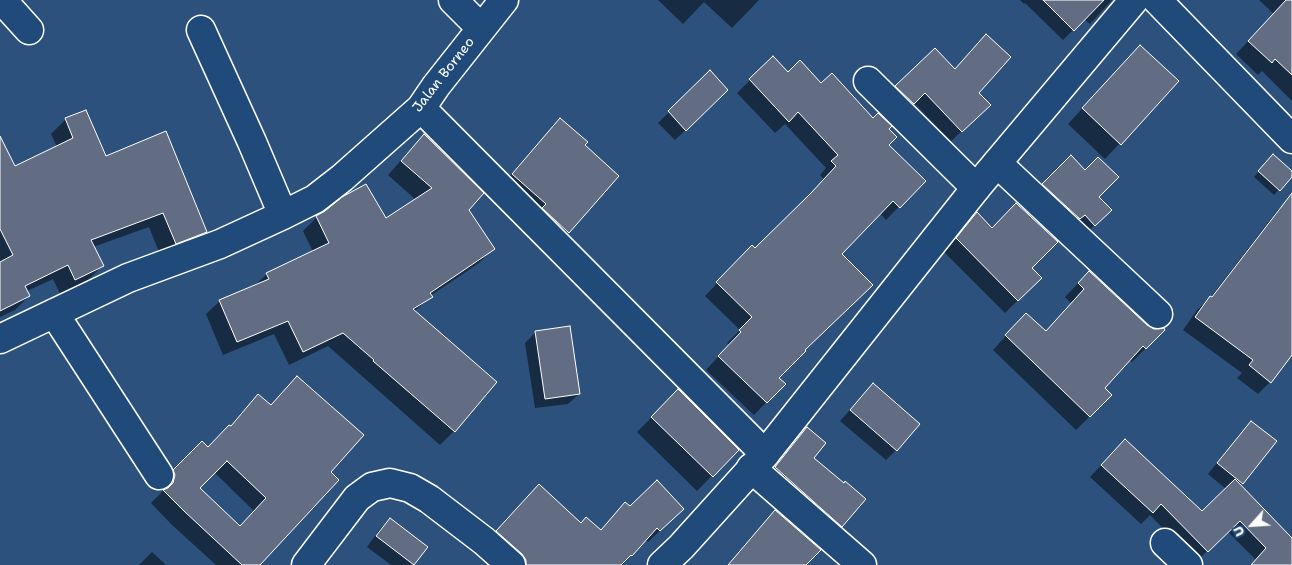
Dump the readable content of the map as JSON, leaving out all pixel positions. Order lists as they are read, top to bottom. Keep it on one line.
{"streets":{"street":["Jalan Borneo"]},"north":"bottom left"}
